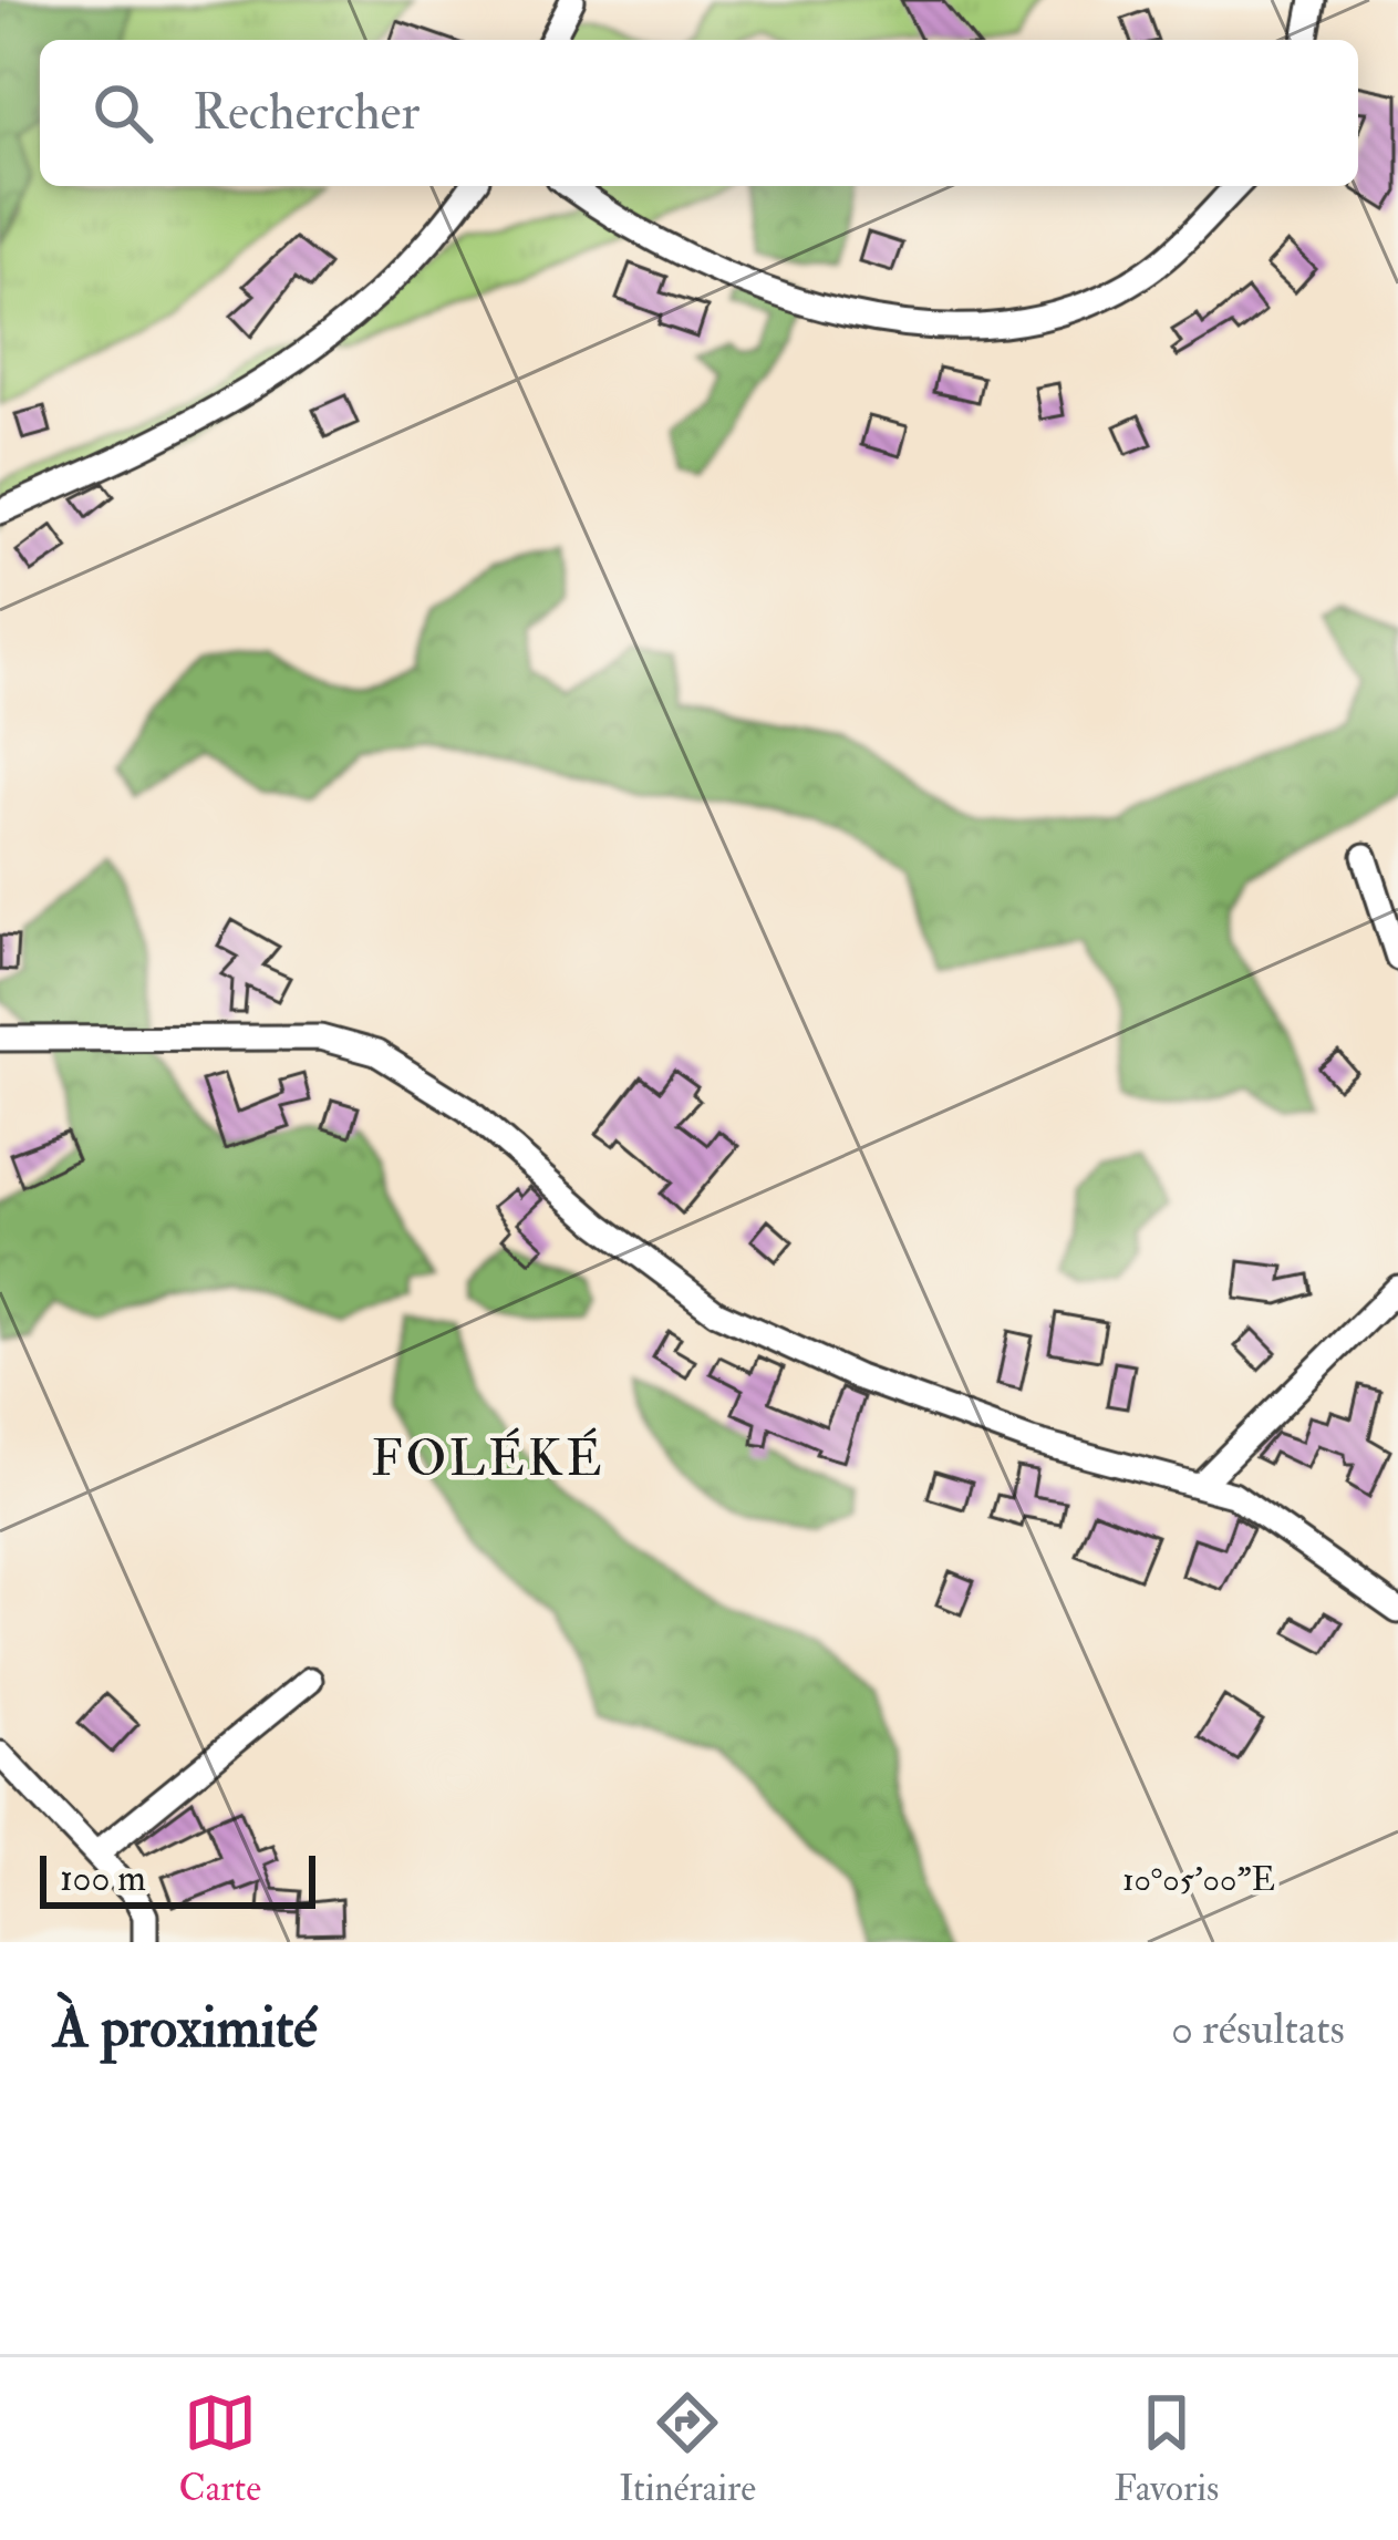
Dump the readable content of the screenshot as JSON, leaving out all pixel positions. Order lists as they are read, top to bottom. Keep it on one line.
{"districts":["FOLÉKÉ"],"scale_bar":"100 m","page":{"search":"Rechercher","scale":"100 m","heading":["À proximité","0 résultats"],"nav":["Carte","Itinéraire","Favoris"]},"coordinates":["10°05'00\"E"]}
